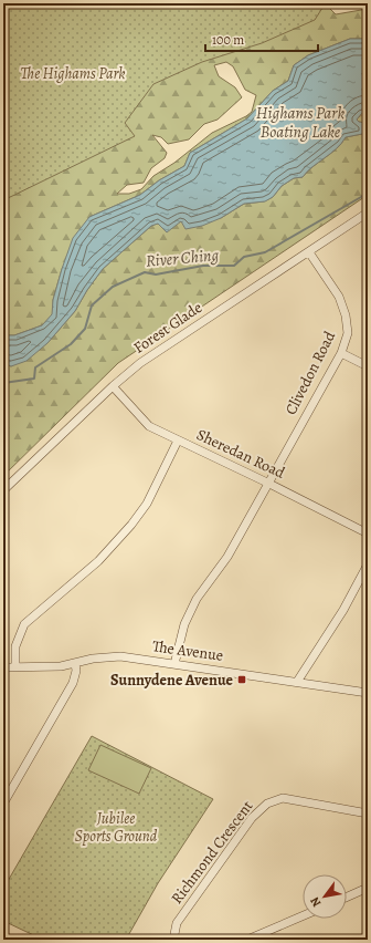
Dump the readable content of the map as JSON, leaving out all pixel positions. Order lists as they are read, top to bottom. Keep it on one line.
{"streets":{"street":["Forest Glade","Clivedon Road","Sheredan Road","The Avenue","Richmond Crescent"]},"crossings":[["Forest Glade","Clivedon Road"],["Forest Glade","Sheredan Road"],["Clivedon Road","Sheredan Road"]],"water":["Highams Park Boating Lake","River Ching"],"parks":["The Highams Park","Jubilee Sports Ground"],"places":{"transit":["Sunnydene Avenue"]},"scale_bar":"100 m","north":"bottom left"}
